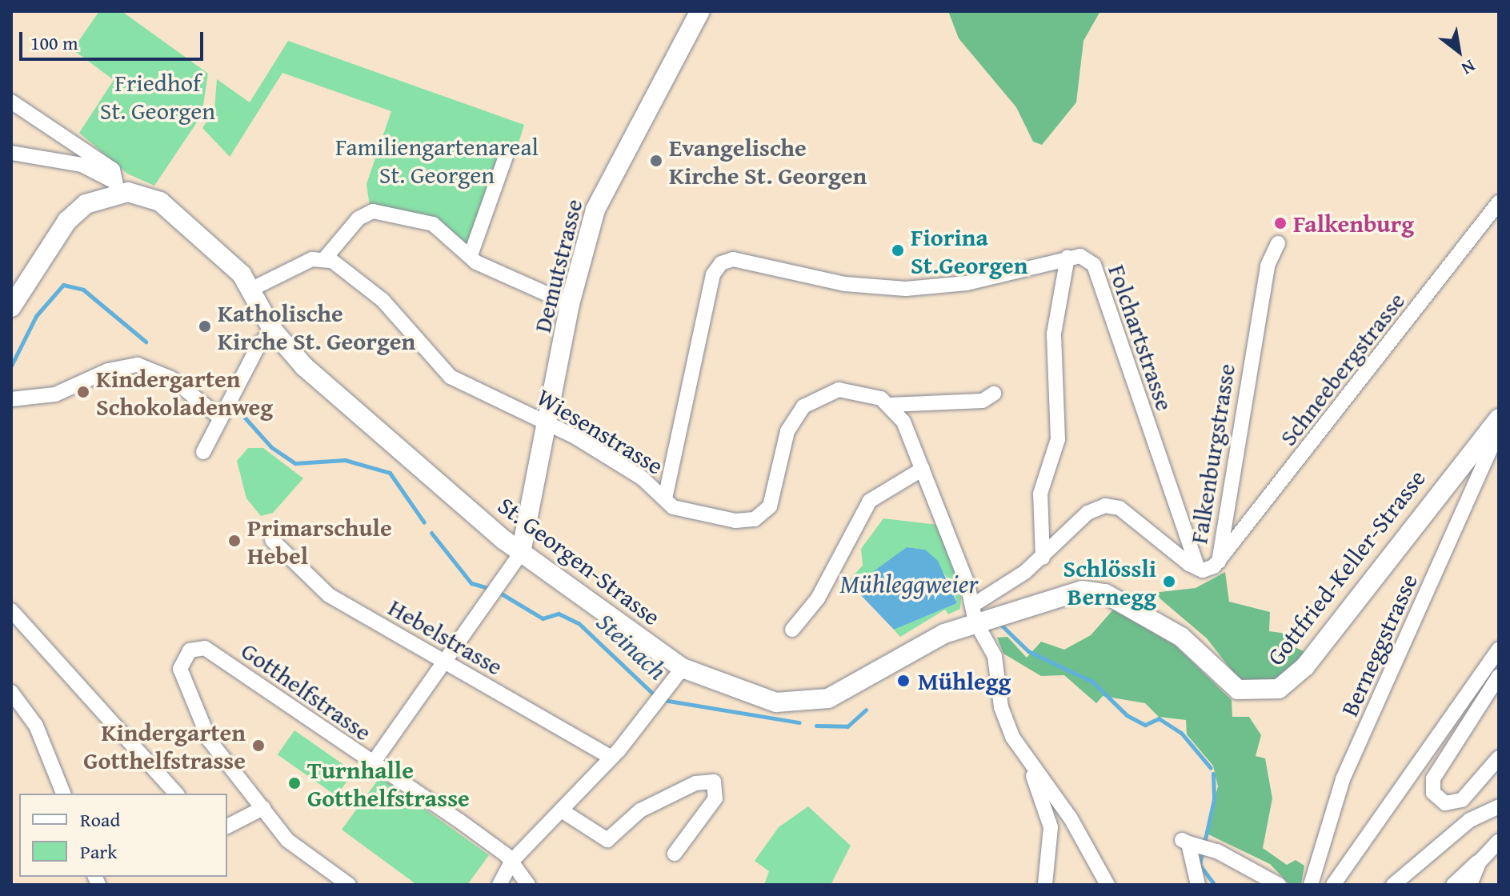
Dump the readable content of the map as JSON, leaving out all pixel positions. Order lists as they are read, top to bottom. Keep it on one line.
{"streets":{"street":["Demutstrasse","Folchartstrasse","Schneebergstrasse","Wiesenstrasse","Falkenburgstrasse","St. Georgen-Strasse","Gottfried-Keller-Strasse","Hebelstrasse","Berneggstrasse","Gotthelfstrasse"]},"crossings":[["Demutstrasse","Wiesenstrasse"],["Demutstrasse","St. Georgen-Strasse"],["Folchartstrasse","Falkenburgstrasse"],["Schneebergstrasse","Falkenburgstrasse"],["Falkenburgstrasse","St. Georgen-Strasse"],["Falkenburgstrasse","Gottfried-Keller-Strasse"],["St. Georgen-Strasse","Gottfried-Keller-Strasse"],["Gottfried-Keller-Strasse","Berneggstrasse"]],"water":["Mühleggweier","Steinach"],"parks":["Friedhof St. Georgen","Familiengartenareal St. Georgen"],"places":["Evangelische Kirche St. Georgen","Falkenburg","Fiorina St.Georgen","Katholische Kirche St. Georgen","Kindergarten Schokoladenweg","Primarschule Hebel","Schlössli Bernegg","Mühlegg","Kindergarten Gotthelfstrasse","Turnhalle Gotthelfstrasse"],"legend":["Road","Park"],"scale_bar":"100 m","north":"bottom right"}
